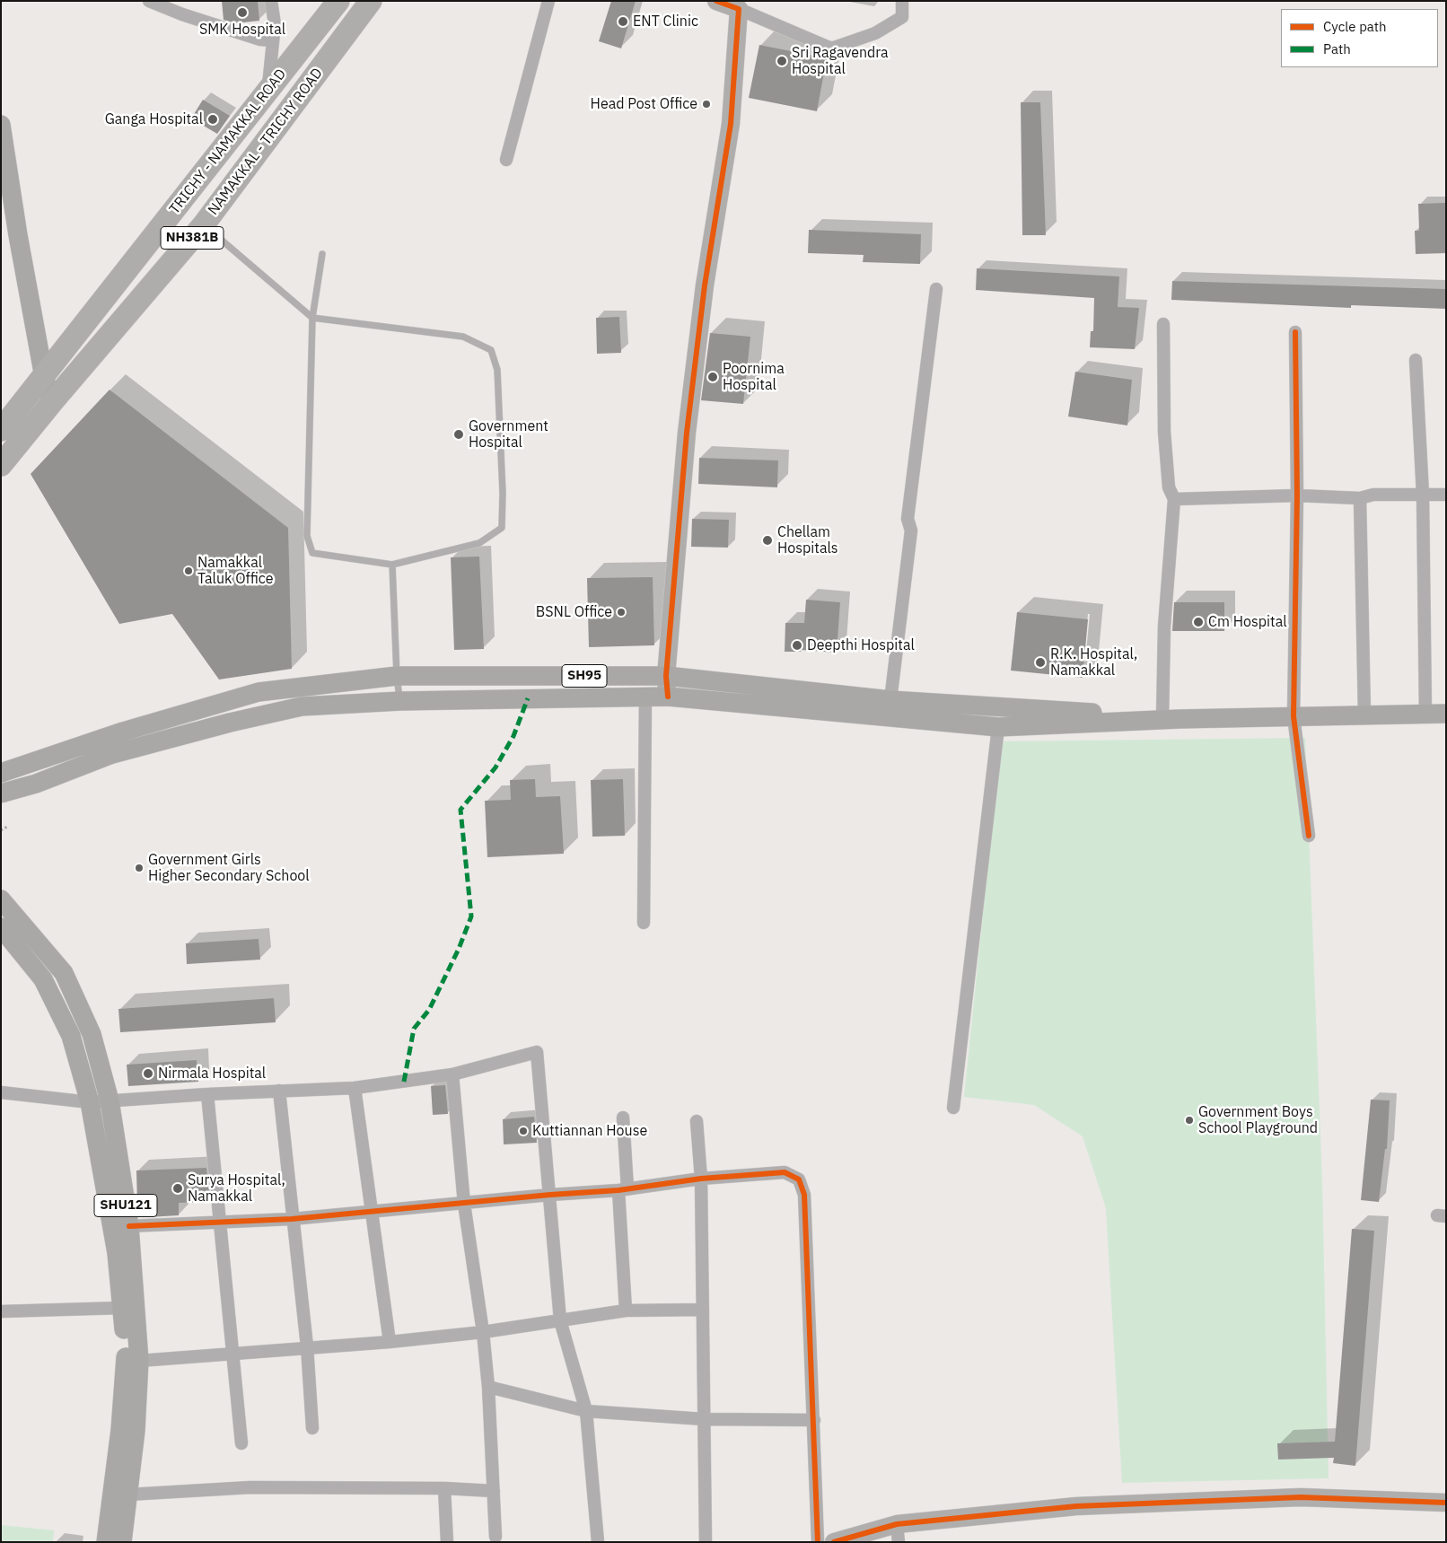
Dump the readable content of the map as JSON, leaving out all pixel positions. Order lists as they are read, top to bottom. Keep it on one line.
{"streets":{"highway":["TRICHY - NAMAKKAL ROAD","NAMAKKAL - TRICHY ROAD","NH381B"],"main road":["SH95","SHU121"]},"places":["SMK Hospital","ENT Clinic","Sri Ragavendra Hospital","Head Post Office","Ganga Hospital","Poornima Hospital","Government Hospital","Chellam Hospitals","Namakkal Taluk Office","BSNL Office","Cm Hospital","Deepthi Hospital","R.K. Hospital, Namakkal","Government Girls Higher Secondary School","Nirmala Hospital","Government Boys School Playground","Kuttiannan House","Surya Hospital, Namakkal"],"legend":["Cycle path","Path"]}
